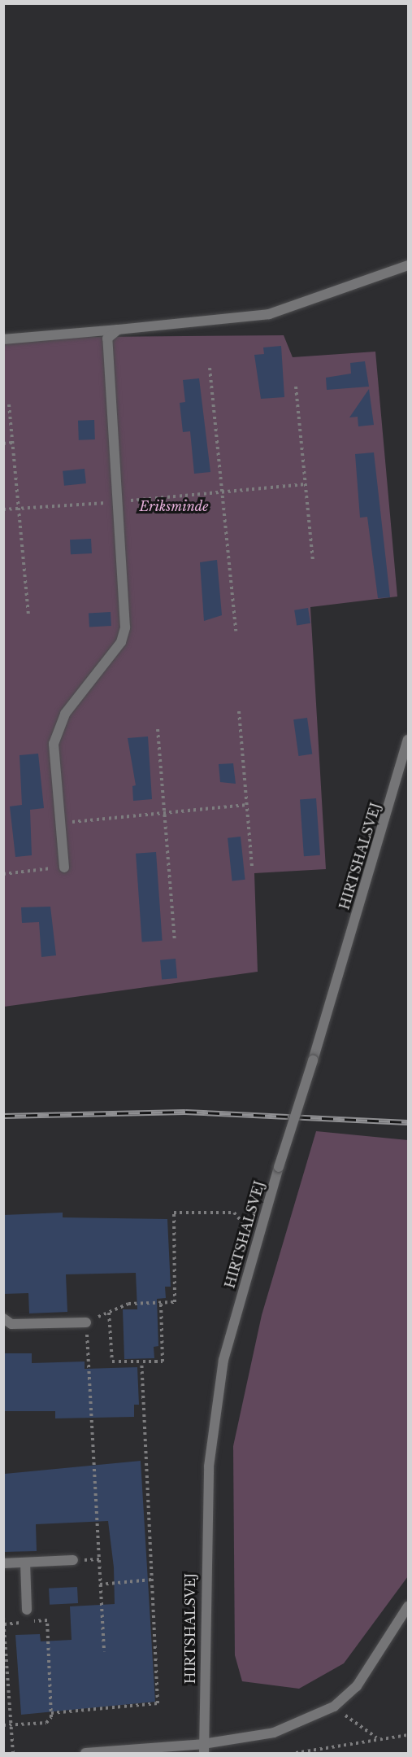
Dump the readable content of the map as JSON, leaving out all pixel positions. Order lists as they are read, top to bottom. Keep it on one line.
{"streets":{"street":["HIRTSHALSVEJ"]},"parks":["Eriksminde"]}
